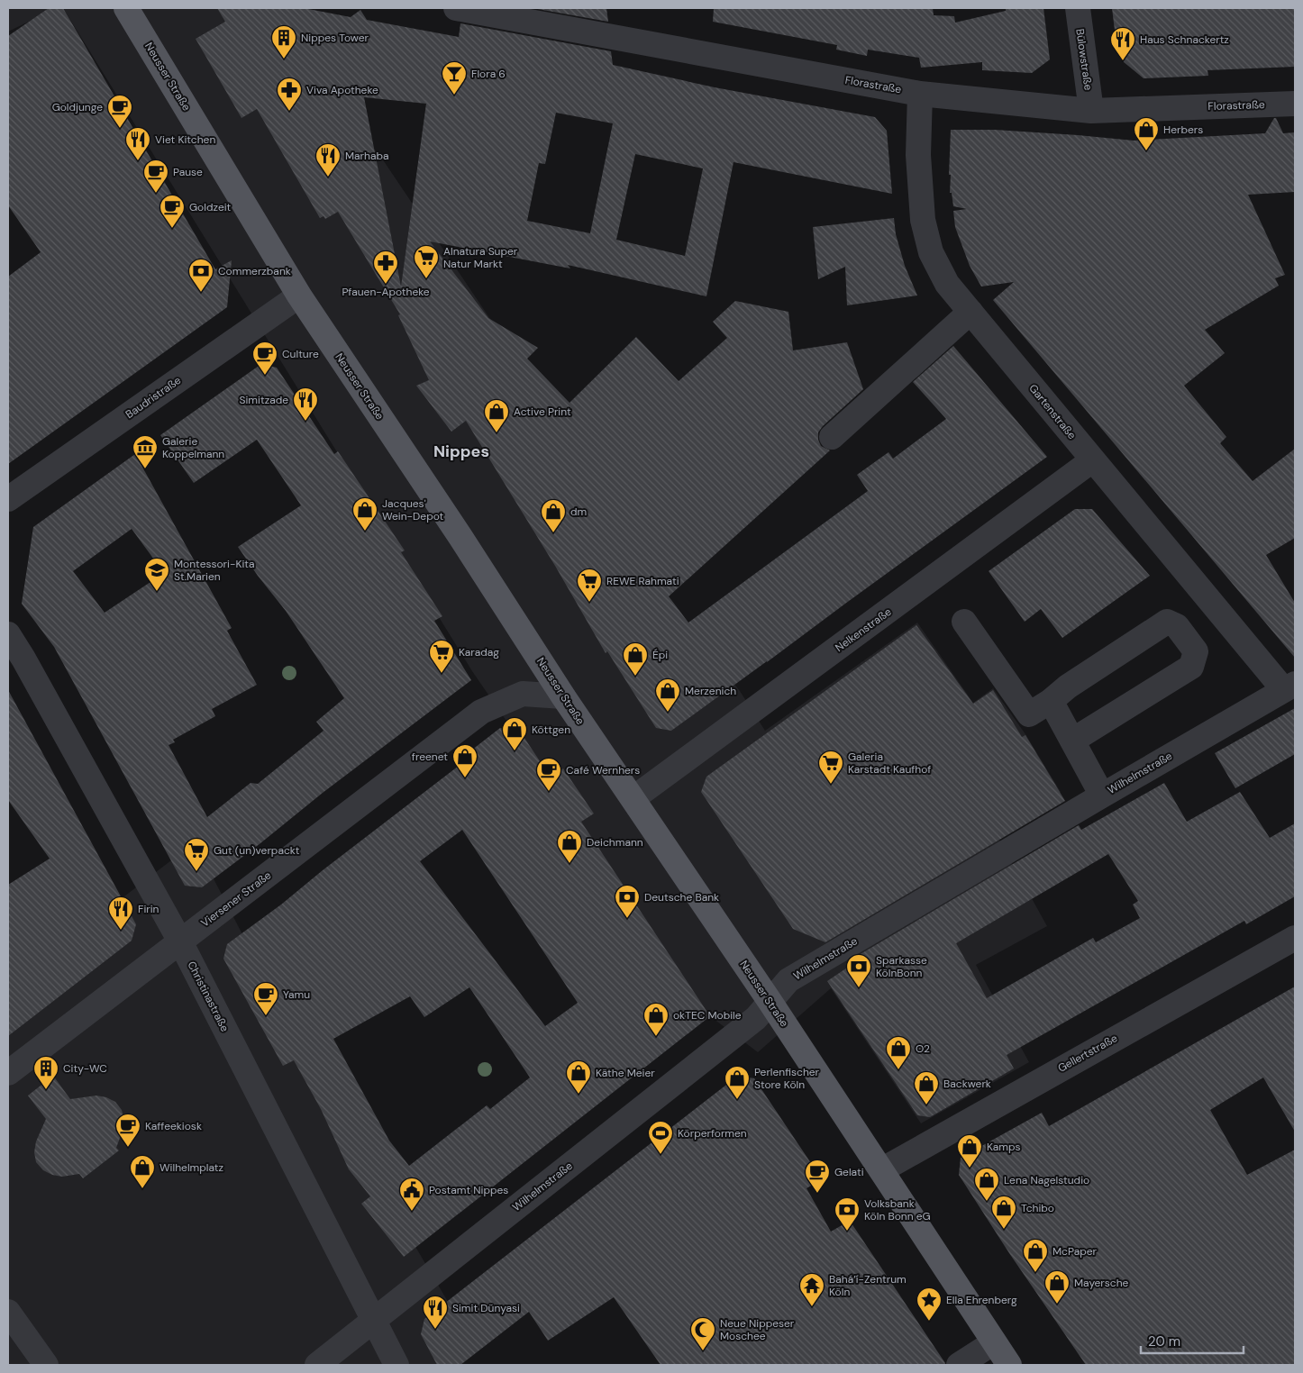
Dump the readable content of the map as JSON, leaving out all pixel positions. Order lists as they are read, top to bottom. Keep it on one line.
{"streets":{"main road":["Neusser Straße"],"street":["Bülowstraße","Florastraße","Baudristraße","Gartenstraße","Nelkenstraße","Wilhelmstraße","Viersener Straße","Christinastraße","Gellertstraße"]},"crossings":[["Bülowstraße","Florastraße"],["Neusser Straße","Baudristraße"],["Neusser Straße","Nelkenstraße"],["Neusser Straße","Wilhelmstraße"],["Neusser Straße","Viersener Straße"],["Neusser Straße","Gellertstraße"],["Florastraße","Gartenstraße"],["Gartenstraße","Nelkenstraße"],["Gartenstraße","Wilhelmstraße"],["Wilhelmstraße","Christinastraße"],["Viersener Straße","Christinastraße"]],"districts":["Nippes"],"places":{"building":["Nippes Tower","City-WC"],"restaurant":["Haus Schnackertz","Viet Kitchen","Marhaba","Simitzade","Firin","Simit Dünyasi"],"bar":["Flora 6"],"pharmacy":["Viva Apotheke","Pfauen-Apotheke"],"cafe":["Goldjunge","Pause","Goldzeit","Culture","Café Wernhers","Yamu","Kaffeekiosk","Gelati"],"shop":["Herbers","Active Print","Jacques' Wein-Depot","dm","Épi","Merzenich","Köttgen","freenet","Deichmann","okTEC Mobile","O2","Käthe Meier","Perlenfischer Store Köln","Backwerk","Kamps","Wilhelmplatz","Lena Nagelstudio","Tchibo","McPaper","Mayersche"],"supermarket":["Alnatura Super Natur Markt","REWE Rahmati","Karadag","Galeria Karstadt Kaufhof","Gut (un)verpackt"],"bank":["Commerzbank","Deutsche Bank","Sparkasse KölnBonn","Volksbank Köln Bonn eG"],"museum":["Galerie Koppelmann"],"school or university":["Montessori-Kita St.Marien"],"sports":["Körperformen"],"public building":["Postamt Nippes"],"temple":["Bahá’í-Zentrum Köln"],"place":["Ella Ehrenberg"],"mosque":["Neue Nippeser Moschee"]},"scale_bar":"20 m"}
